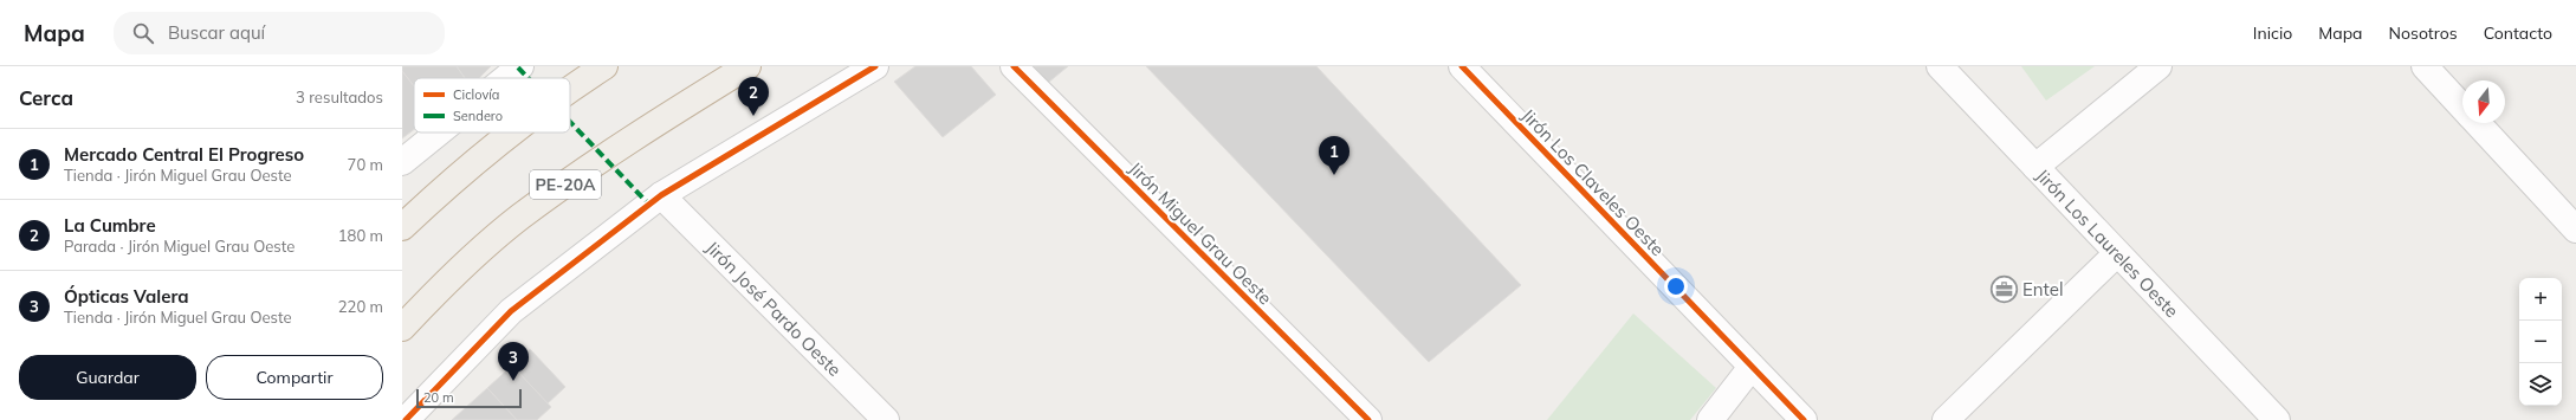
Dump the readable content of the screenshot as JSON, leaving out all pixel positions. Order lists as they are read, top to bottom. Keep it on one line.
{"streets":{"highway":["PE-20A"],"street":["Jirón Los Claveles Oeste","Jirón Miguel Grau Oeste","Jirón Los Laureles Oeste","Jirón José Pardo Oeste"]},"places":{"office":["Entel"]},"legend":["Ciclovía","Sendero"],"scale_bar":"20 m","north":"bottom","page":{"header":"Mapa","search":"Buscar aquí","nav":["Inicio","Mapa","Nosotros","Contacto"],"heading":["Cerca","3 resultados"],"pins":["2","1","3"],"list":[{"mark":"1","name":"Mercado Central El Progreso","note":"Tienda · Jirón Miguel Grau Oeste","value":"70 m"},{"mark":"2","name":"La Cumbre","note":"Parada · Jirón Miguel Grau Oeste","value":"180 m"},{"mark":"3","name":"Ópticas Valera","note":"Tienda · Jirón Miguel Grau Oeste","value":"220 m"}],"map_buttons":["+","−"],"buttons":["Guardar","Compartir"],"scale":"20 m"}}
